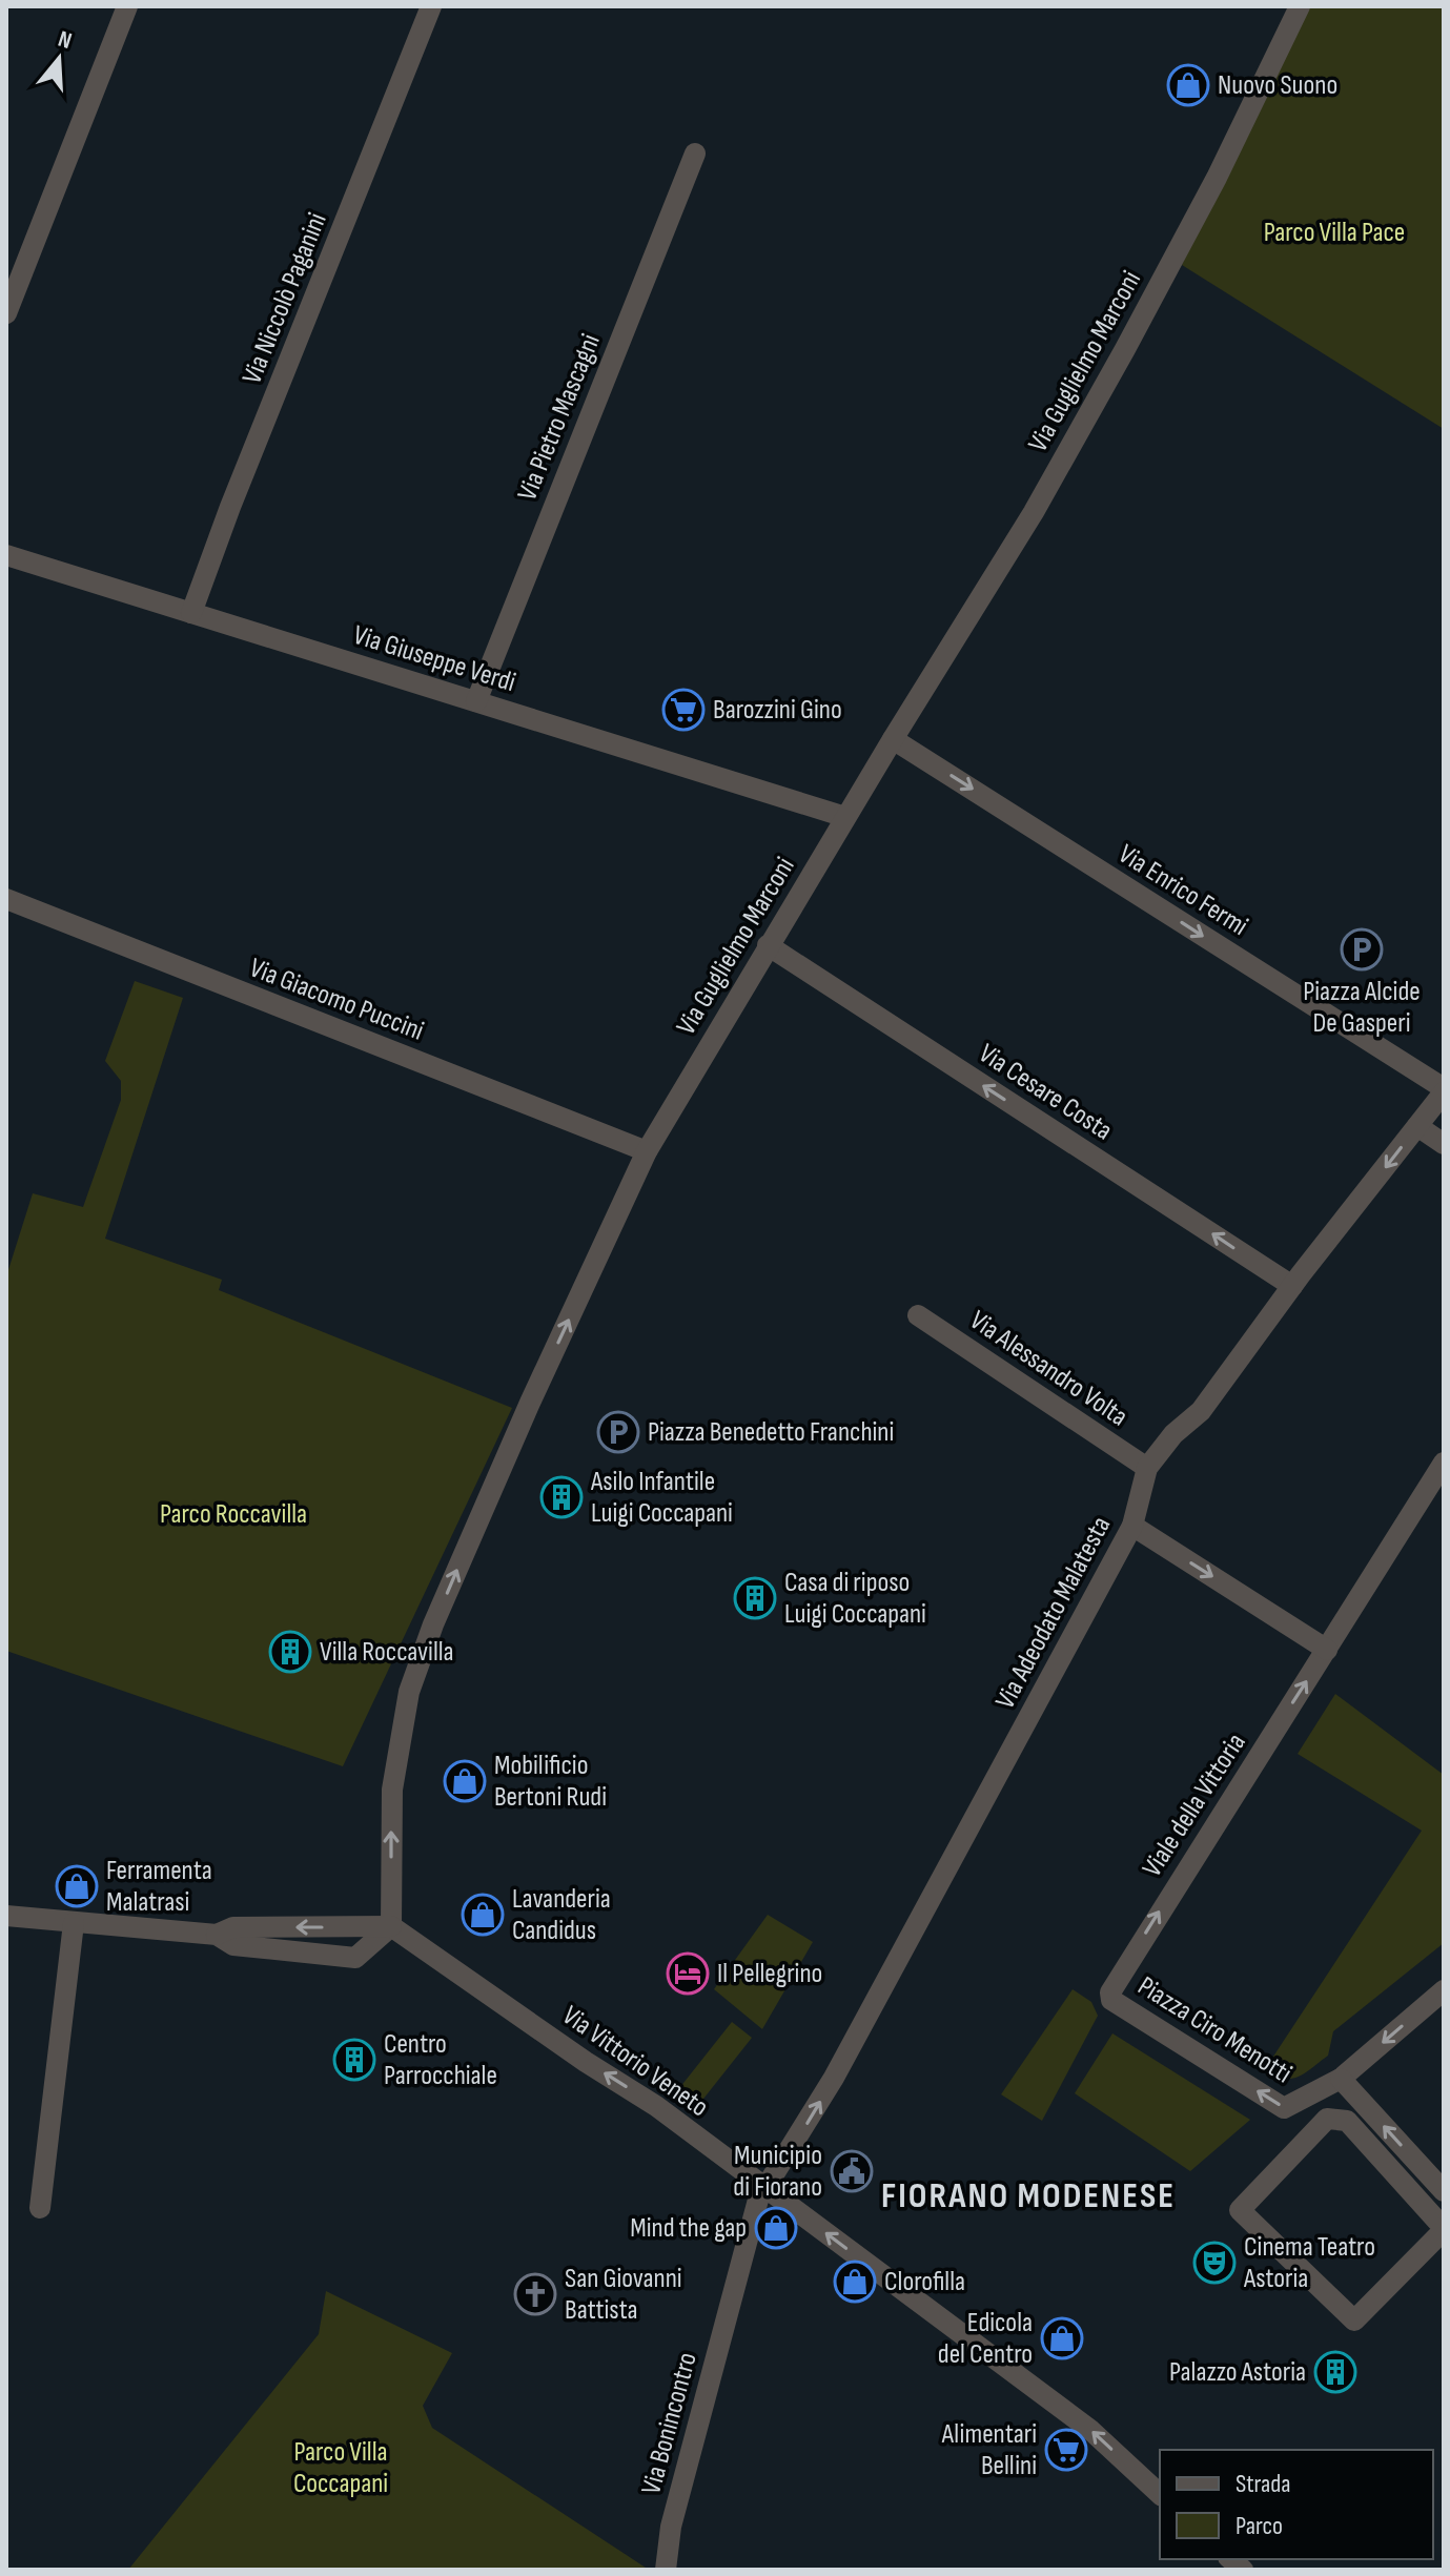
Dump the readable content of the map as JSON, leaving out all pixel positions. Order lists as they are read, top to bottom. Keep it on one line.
{"streets":{"street":["Via Niccolò Paganini","Via Guglielmo Marconi","Via Pietro Mascagni","Via Giuseppe Verdi","Via Enrico Fermi","Via Giacomo Puccini","Via Cesare Costa","Via Alessandro Volta","Via Adeodato Malatesta","Viale della Vittoria","Piazza Ciro Menotti","Via Vittorio Veneto","Via Bonincontro"]},"crossings":[["Via Niccolò Paganini","Via Giuseppe Verdi"],["Via Guglielmo Marconi","Via Giuseppe Verdi"],["Via Guglielmo Marconi","Via Enrico Fermi"],["Via Guglielmo Marconi","Via Giacomo Puccini"],["Via Guglielmo Marconi","Via Cesare Costa"],["Via Guglielmo Marconi","Via Vittorio Veneto"],["Via Pietro Mascagni","Via Giuseppe Verdi"],["Via Enrico Fermi","Via Adeodato Malatesta"],["Via Cesare Costa","Via Adeodato Malatesta"],["Via Alessandro Volta","Via Adeodato Malatesta"],["Via Adeodato Malatesta","Via Vittorio Veneto"],["Via Adeodato Malatesta","Via Bonincontro"],["Viale della Vittoria","Piazza Ciro Menotti"],["Via Vittorio Veneto","Via Bonincontro"]],"one_way":["Via Guglielmo Marconi","Via Enrico Fermi","Via Cesare Costa","Viale della Vittoria","Piazza Ciro Menotti","Via Vittorio Veneto"],"districts":["FIORANO MODENESE"],"parks":["Parco Villa Pace","Parco Roccavilla","Parco Villa Coccapani"],"places":{"shop":["Nuovo Suono","Mobilificio Bertoni Rudi","Ferramenta Malatrasi","Lavanderia Candidus","Mind the gap","Clorofilla","Edicola del Centro"],"supermarket":["Barozzini Gino","Alimentari Bellini"],"parking":["Piazza Alcide De Gasperi","Piazza Benedetto Franchini"],"building":["Asilo Infantile Luigi Coccapani","Casa di riposo Luigi Coccapani","Villa Roccavilla","Centro Parrocchiale","Palazzo Astoria"],"hotel":["Il Pellegrino"],"public building":["Municipio di Fiorano"],"theatre":["Cinema Teatro Astoria"],"church":["San Giovanni Battista"]},"legend":["Strada","Parco"],"north":"top"}
